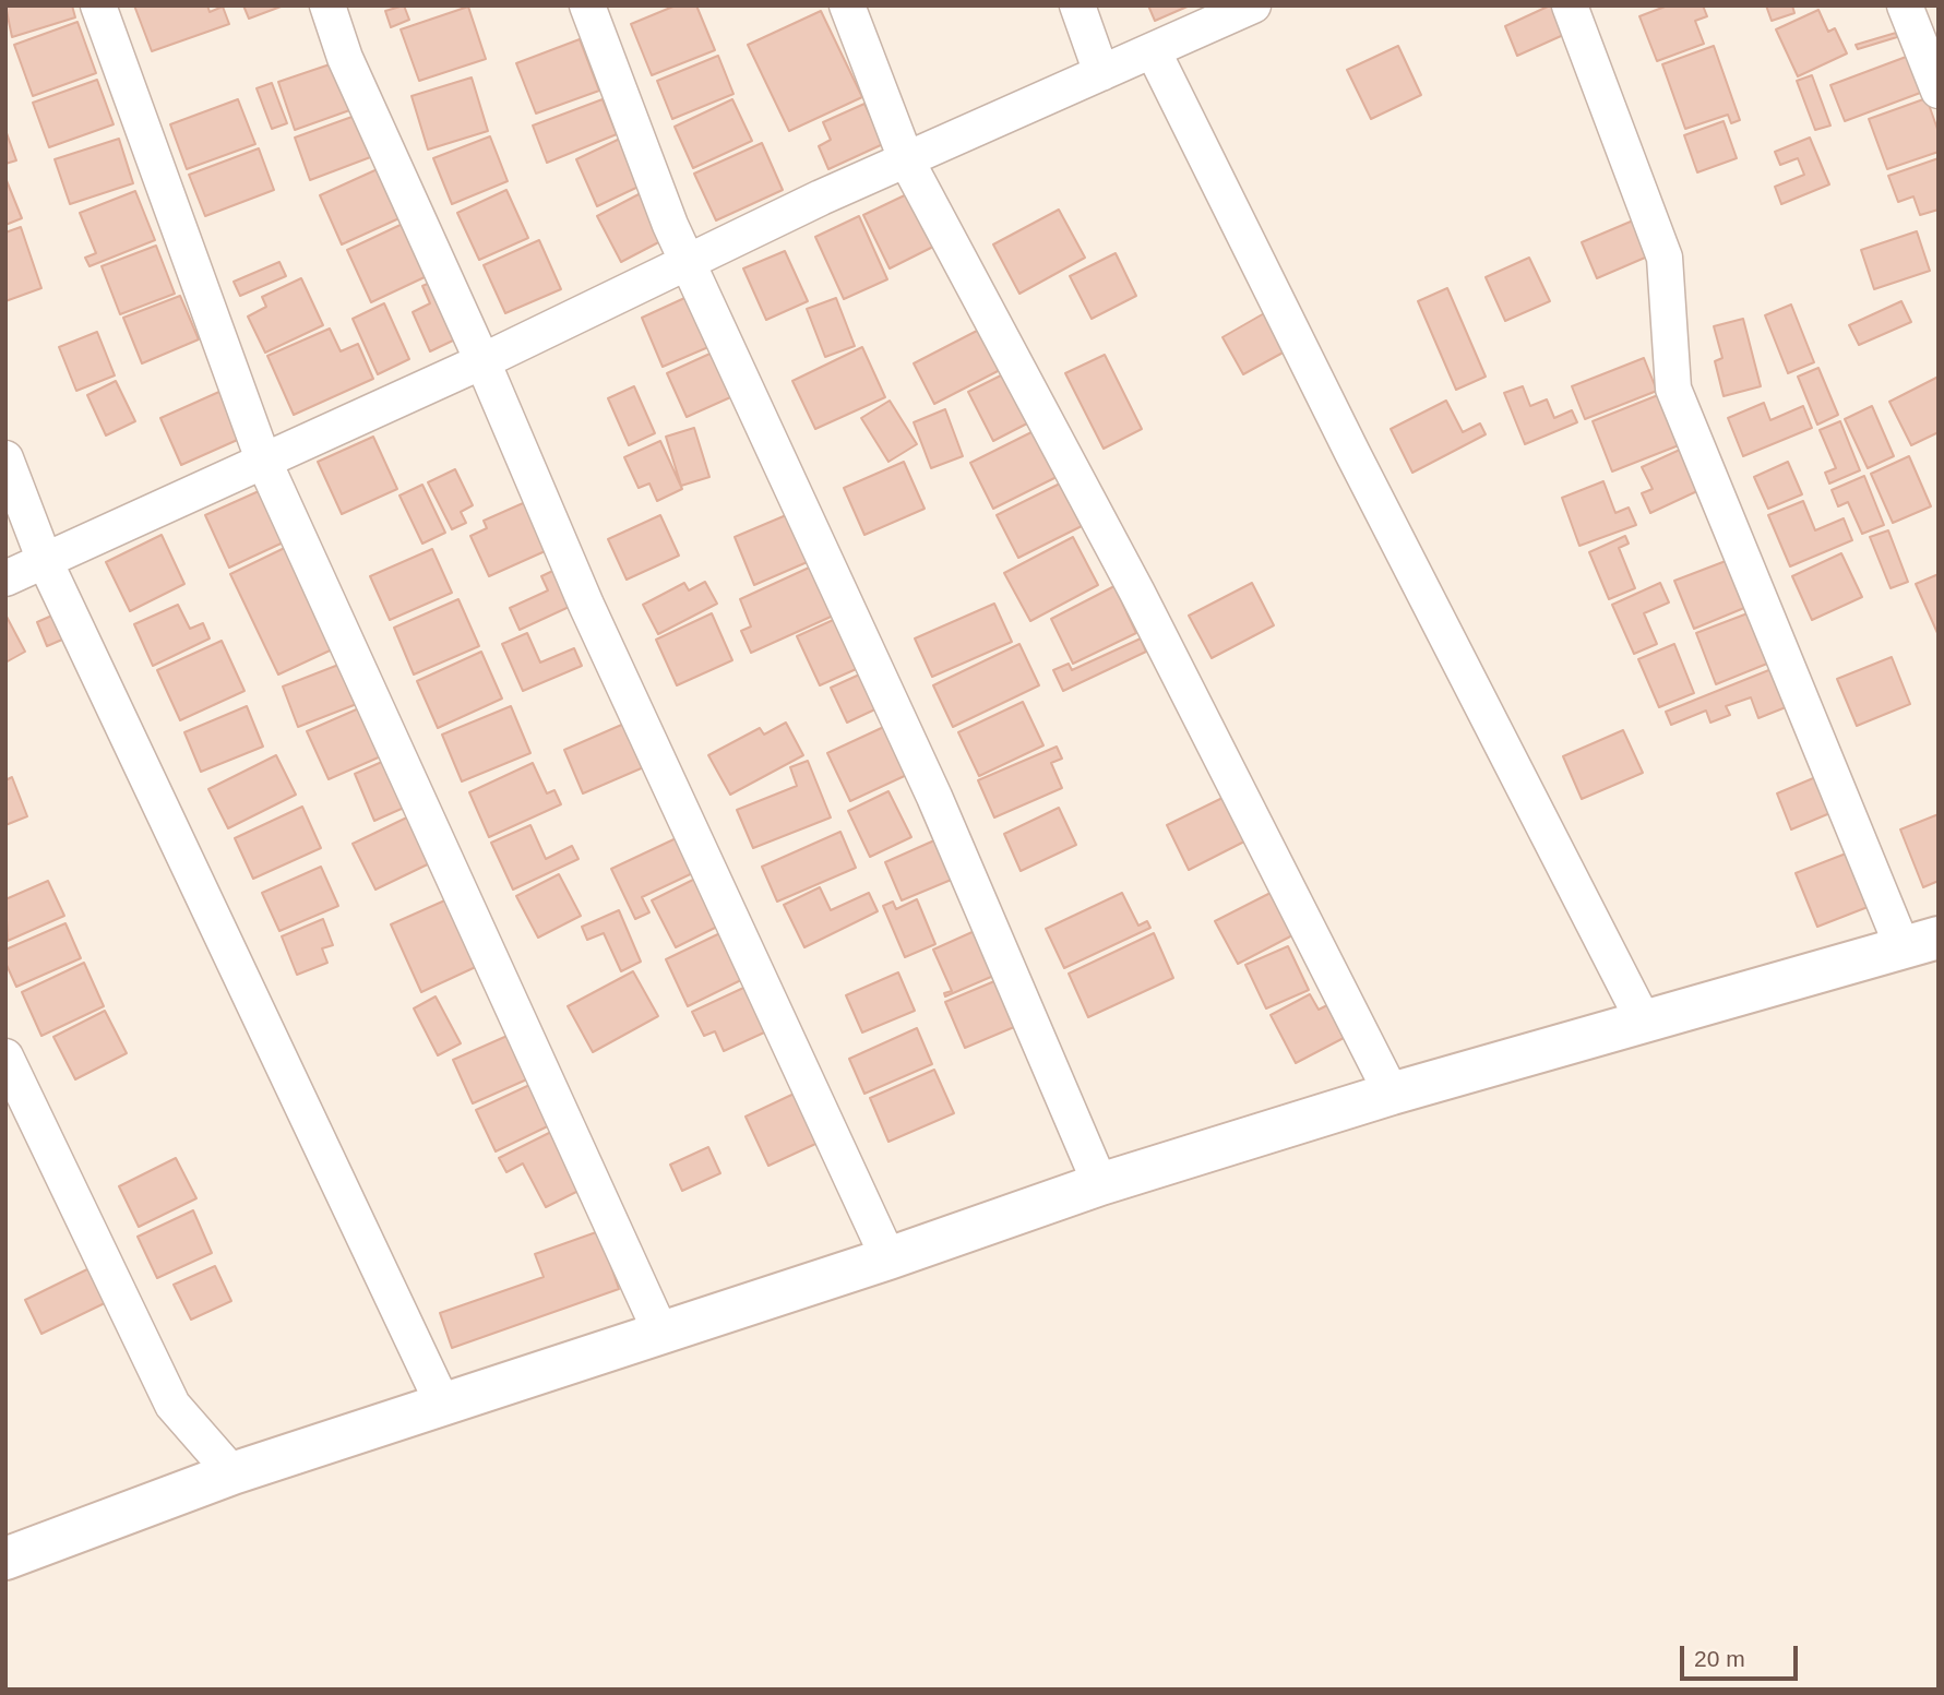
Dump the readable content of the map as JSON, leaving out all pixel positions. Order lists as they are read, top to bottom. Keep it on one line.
{"scale_bar":"20 m"}
